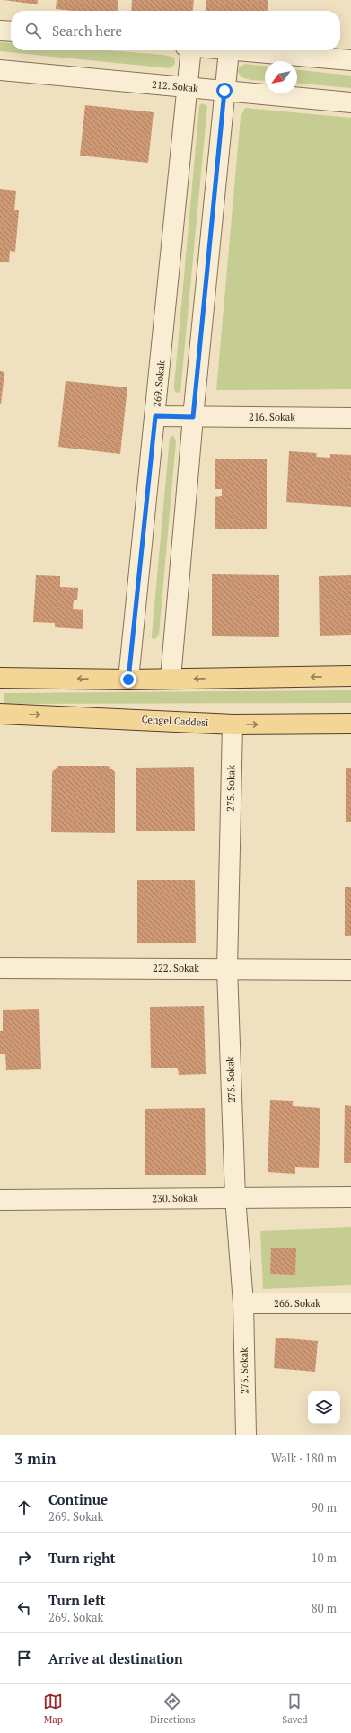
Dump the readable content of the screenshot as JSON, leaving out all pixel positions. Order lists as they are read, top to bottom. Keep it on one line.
{"streets":{"main road":["Çengel Caddesi"],"street":["212. Sokak","269. Sokak","216. Sokak","275. Sokak","222. Sokak","230. Sokak","266. Sokak"]},"crossings":[["212. Sokak","269. Sokak"],["269. Sokak","216. Sokak"],["Çengel Caddesi","275. Sokak"],["275. Sokak","222. Sokak"],["275. Sokak","230. Sokak"],["275. Sokak","266. Sokak"]],"north":"bottom left","page":{"search":"Search here","heading":["3 min","Walk · 180 m"],"list":[["Continue","269. Sokak","90 m"],["Turn right","10 m"],["Turn left","269. Sokak","80 m"],"Arrive at destination"],"nav":["Map","Directions","Saved"]}}
